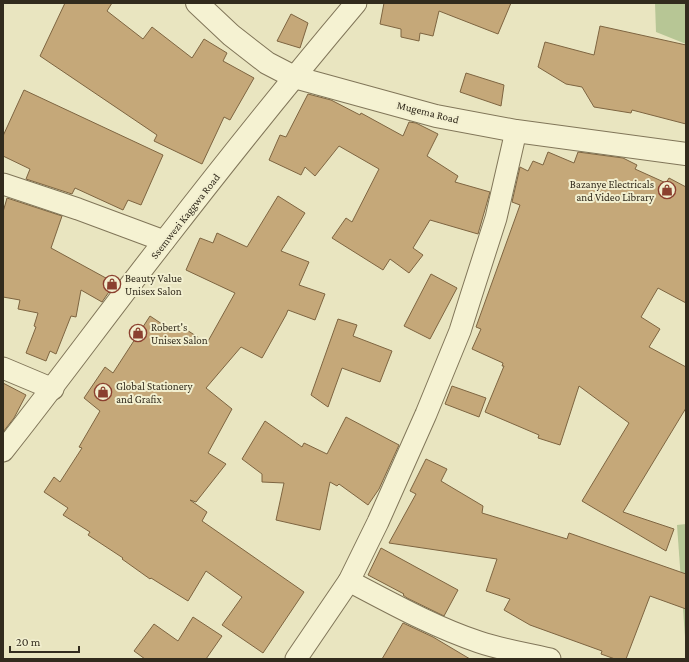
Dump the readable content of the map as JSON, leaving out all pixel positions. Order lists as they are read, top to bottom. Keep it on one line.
{"streets":{"street":["Mugema Road","Ssemwezi Kaggwa Road"]},"crossings":[["Mugema Road","Ssemwezi Kaggwa Road"]],"places":{"shop":["Bazanye Electricals and Video Library","Beauty Value Unisex Salon","Robert's Unisex Salon","Global Stationery and Grafix"]},"scale_bar":"20 m"}
